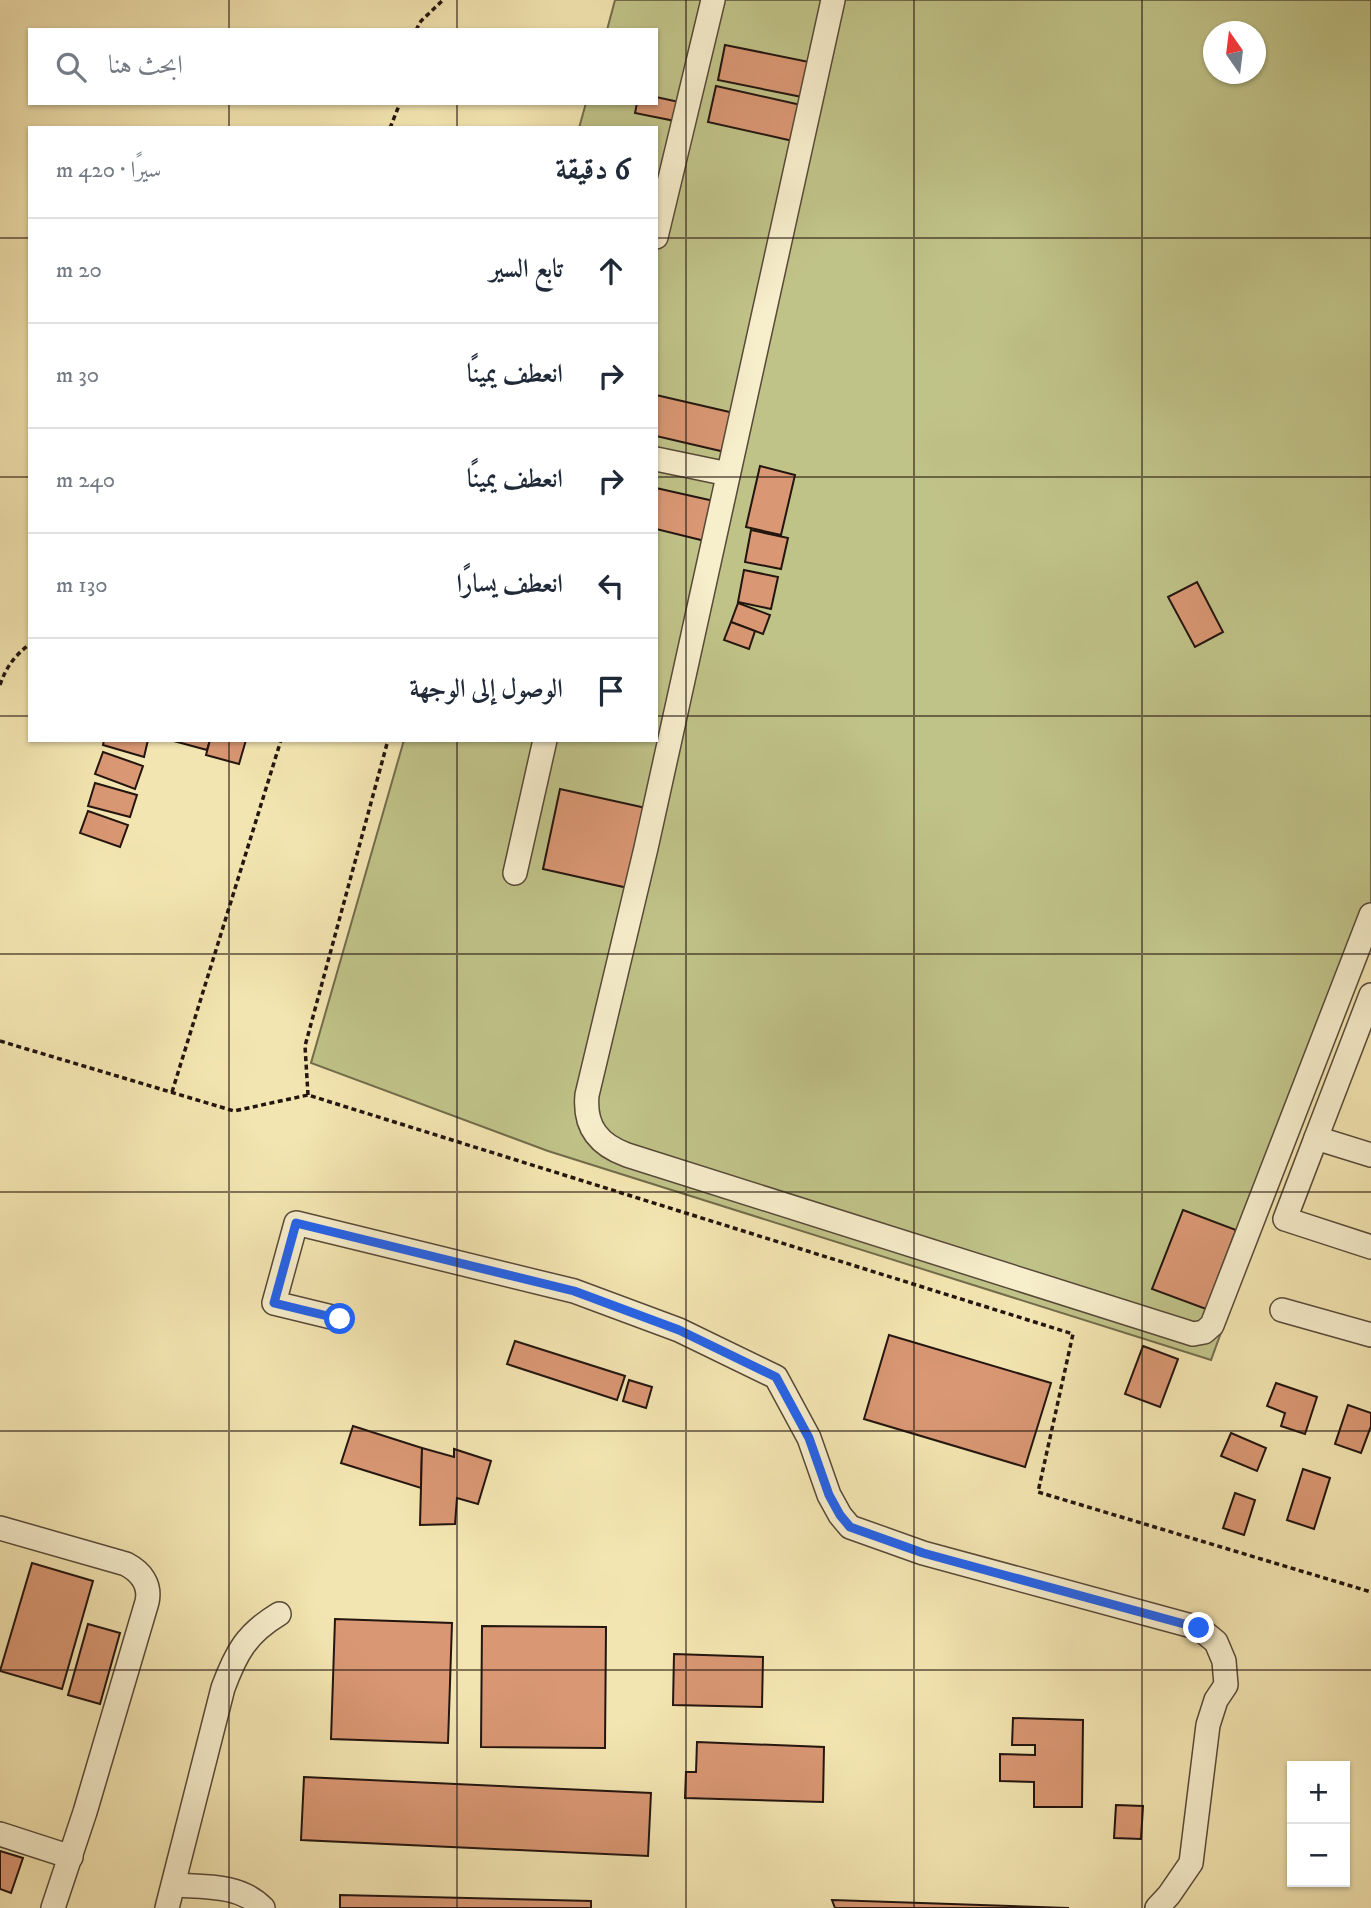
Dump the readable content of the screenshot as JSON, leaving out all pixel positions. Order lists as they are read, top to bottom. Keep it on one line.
{"north":"top","page":{"search":"ابحث هنا","heading":["6 دقيقة","سيرًا · 420 m"],"list":[["تابع السير","20 m"],["انعطف يمينًا","30 m"],["انعطف يمينًا","240 m"],["انعطف يسارًا","130 m"],"الوصول إلى الوجهة"],"map_buttons":["+","−"]}}
